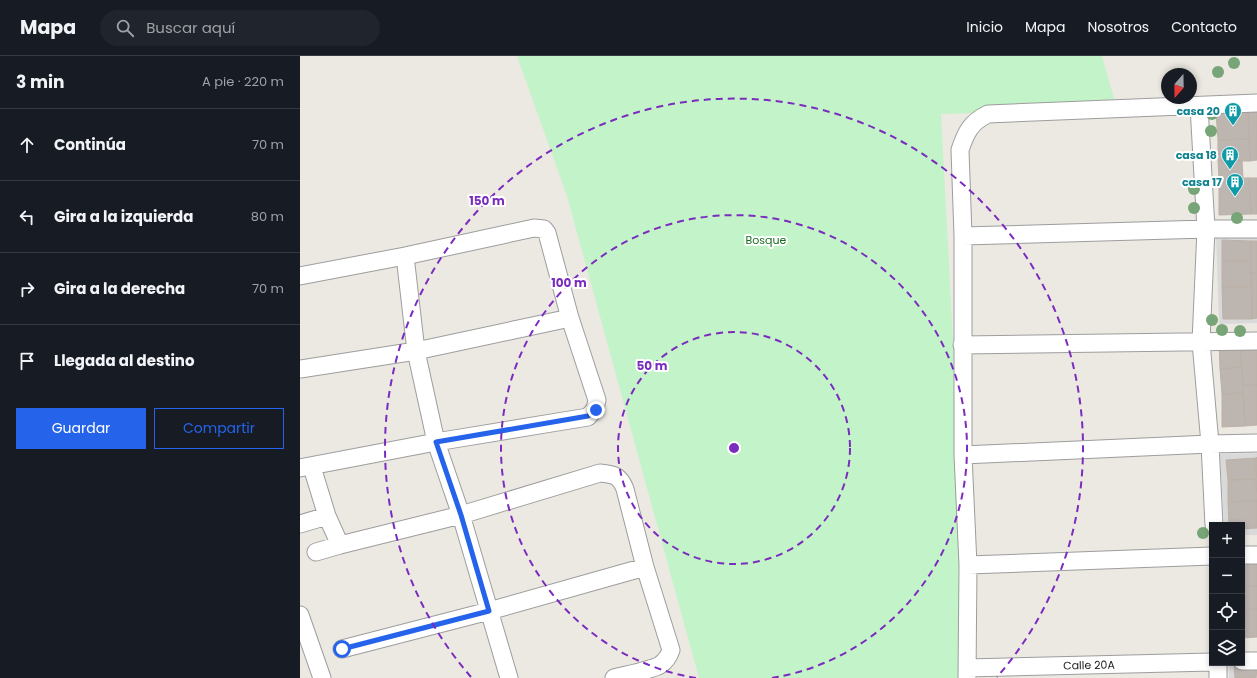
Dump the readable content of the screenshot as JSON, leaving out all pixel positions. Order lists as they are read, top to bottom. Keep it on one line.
{"streets":{"street":["Calle 20A"]},"parks":["Bosque"],"places":{"building":["casa 20","casa 18","casa 17"]},"north":"bottom","page":{"header":"Mapa","search":"Buscar aquí","nav":["Inicio","Mapa","Nosotros","Contacto"],"heading":["3 min","A pie · 220 m"],"list":[["Continúa","70 m"],["Gira a la izquierda","80 m"],["Gira a la derecha","70 m"],"Llegada al destino"],"buttons":["Guardar","Compartir"],"map_buttons":["+","−"]},"rings":["150 m","100 m","50 m"]}
